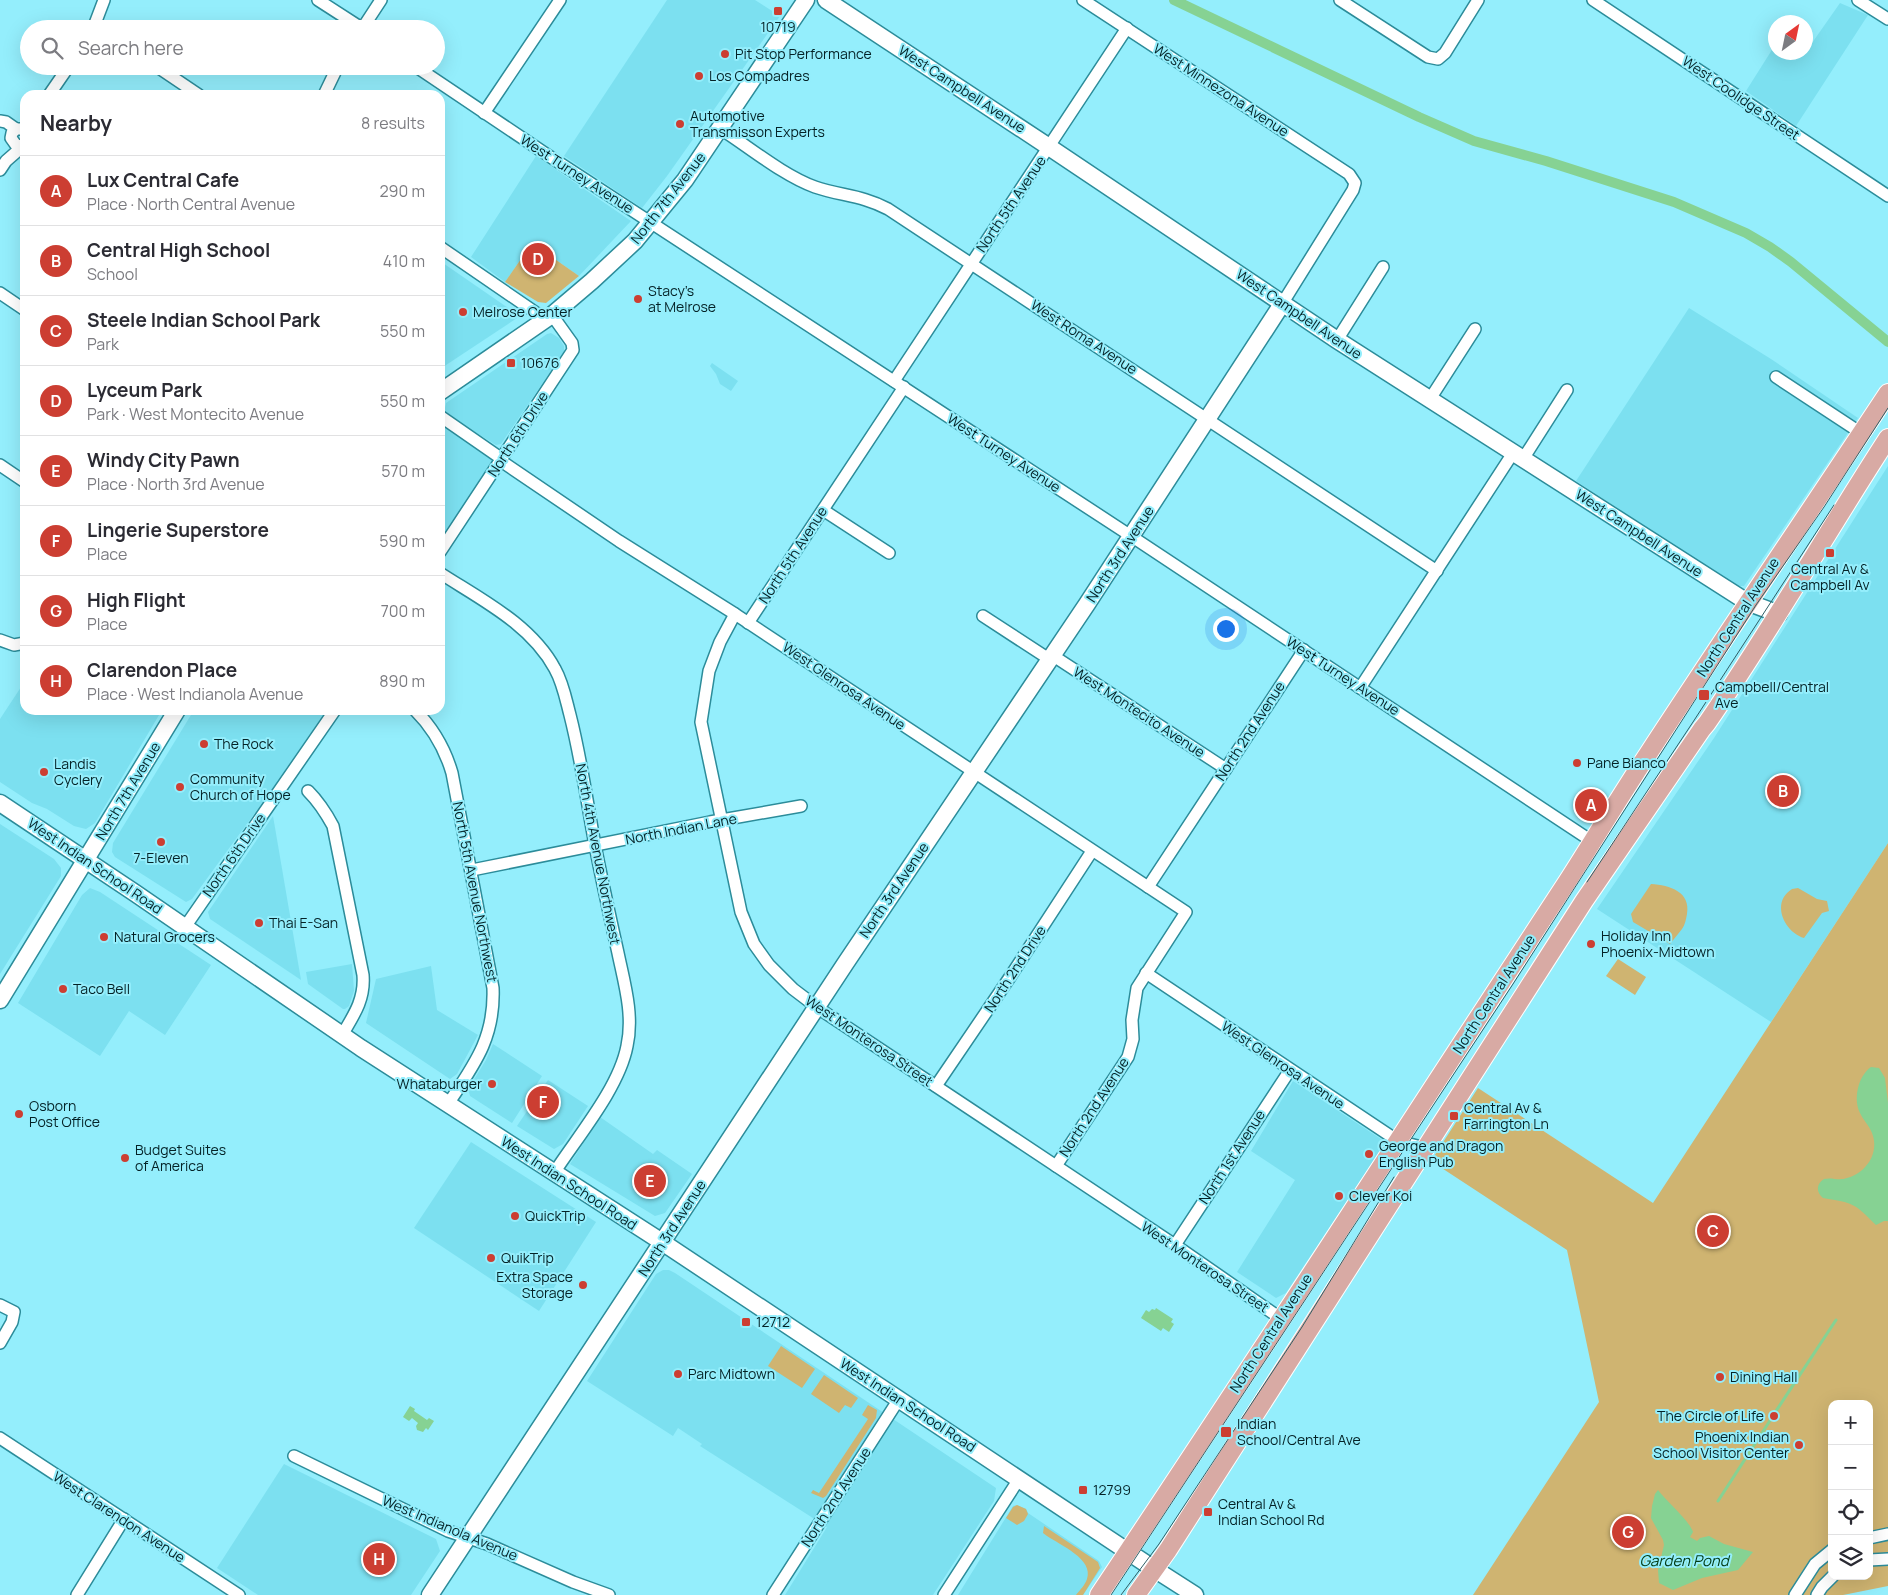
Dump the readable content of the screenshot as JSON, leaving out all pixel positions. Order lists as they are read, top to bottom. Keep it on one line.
{"streets":{"main road":["North Central Avenue"],"street":["West Campbell Avenue","West Minnezona Avenue","West Coolidge Street","West Turney Avenue","North 7th Avenue","North 5th Avenue","West Roma Avenue","North 6th Drive","North 3rd Avenue","West Glenrosa Avenue","West Montecito Avenue","North 2nd Avenue","North Indian Lane","North 4th Avenue Northwest","West Indian School Road","North 5th Avenue Northwest","North 2nd Drive","West Monterosa Street","North 1st Avenue","West Clarendon Avenue","West Indianola Avenue"]},"crossings":[["West Campbell Avenue","North 5th Avenue"],["West Campbell Avenue","North 3rd Avenue"],["West Campbell Avenue","North Central Avenue"],["West Minnezona Avenue","North 5th Avenue"],["West Minnezona Avenue","North 3rd Avenue"],["West Turney Avenue","North 7th Avenue"],["West Turney Avenue","North 5th Avenue"],["West Turney Avenue","North 3rd Avenue"],["West Turney Avenue","North Central Avenue"],["West Turney Avenue","North 2nd Avenue"],["North 7th Avenue","West Roma Avenue"],["North 7th Avenue","North 6th Drive"],["North 7th Avenue","West Indian School Road"],["North 5th Avenue","West Roma Avenue"],["North 5th Avenue","West Glenrosa Avenue"],["West Roma Avenue","North 3rd Avenue"],["North 6th Drive","West Glenrosa Avenue"],["North 6th Drive","West Indian School Road"],["North 3rd Avenue","West Glenrosa Avenue"],["North 3rd Avenue","West Montecito Avenue"],["North 3rd Avenue","West Indian School Road"],["North 3rd Avenue","West Monterosa Street"],["North 3rd Avenue","West Indianola Avenue"],["North Central Avenue","West Glenrosa Avenue"],["North Central Avenue","West Indian School Road"],["North Central Avenue","West Monterosa Street"],["West Glenrosa Avenue","North 2nd Avenue"],["West Glenrosa Avenue","North 2nd Drive"],["West Glenrosa Avenue","West Monterosa Street"],["West Glenrosa Avenue","North 1st Avenue"],["West Montecito Avenue","North 2nd Avenue"],["North 2nd Avenue","West Indian School Road"],["North 2nd Avenue","West Monterosa Street"],["North Indian Lane","North 4th Avenue Northwest"],["North Indian Lane","North 5th Avenue Northwest"],["North Indian Lane","West Monterosa Street"],["North 4th Avenue Northwest","West Indian School Road"],["West Indian School Road","North 5th Avenue Northwest"],["North 2nd Drive","West Monterosa Street"],["West Monterosa Street","North 1st Avenue"]],"water":["Garden Pond"],"places":{"transit":["10719","10676","Central Av & Campbell Av","Campbell/Central Ave","Central Av & Farrington Ln","12712","Indian School/Central Ave","12799","Central Av & Indian School Rd"],"other":["Pit Stop Performance","Los Compadres","Automotive Transmisson Experts","Stacy’s at Melrose","Melrose Center","The Rock","Pane Bianco","Landis Cyclery","Community Church of Hope","7-Eleven","Thai E-San","Natural Grocers","Holiday Inn Phoenix-Midtown","Taco Bell","Whataburger","Osborn Post Office","George and Dragon English Pub","Budget Suites of America","Clever Koi","QuickTrip","QuikTrip","Extra Space Storage","Parc Midtown","Dining Hall","The Circle of Life","Phoenix Indian School Visitor Center"]},"north":"top right","page":{"search":"Search here","heading":["Nearby","8 results"],"list":[{"mark":"A","name":"Lux Central Cafe","note":"Place · North Central Avenue","value":"290 m"},{"mark":"B","name":"Central High School","note":"School","value":"410 m"},{"mark":"C","name":"Steele Indian School Park","note":"Park","value":"550 m"},{"mark":"D","name":"Lyceum Park","note":"Park · West Montecito Avenue","value":"550 m"},{"mark":"E","name":"Windy City Pawn","note":"Place · North 3rd Avenue","value":"570 m"},{"mark":"F","name":"Lingerie Superstore","note":"Place","value":"590 m"},{"mark":"G","name":"High Flight","note":"Place","value":"700 m"},{"mark":"H","name":"Clarendon Place","note":"Place · West Indianola Avenue","value":"890 m"}],"pins":["D","B","A","F","E","C","G","H"],"map_buttons":["+","−"]}}
